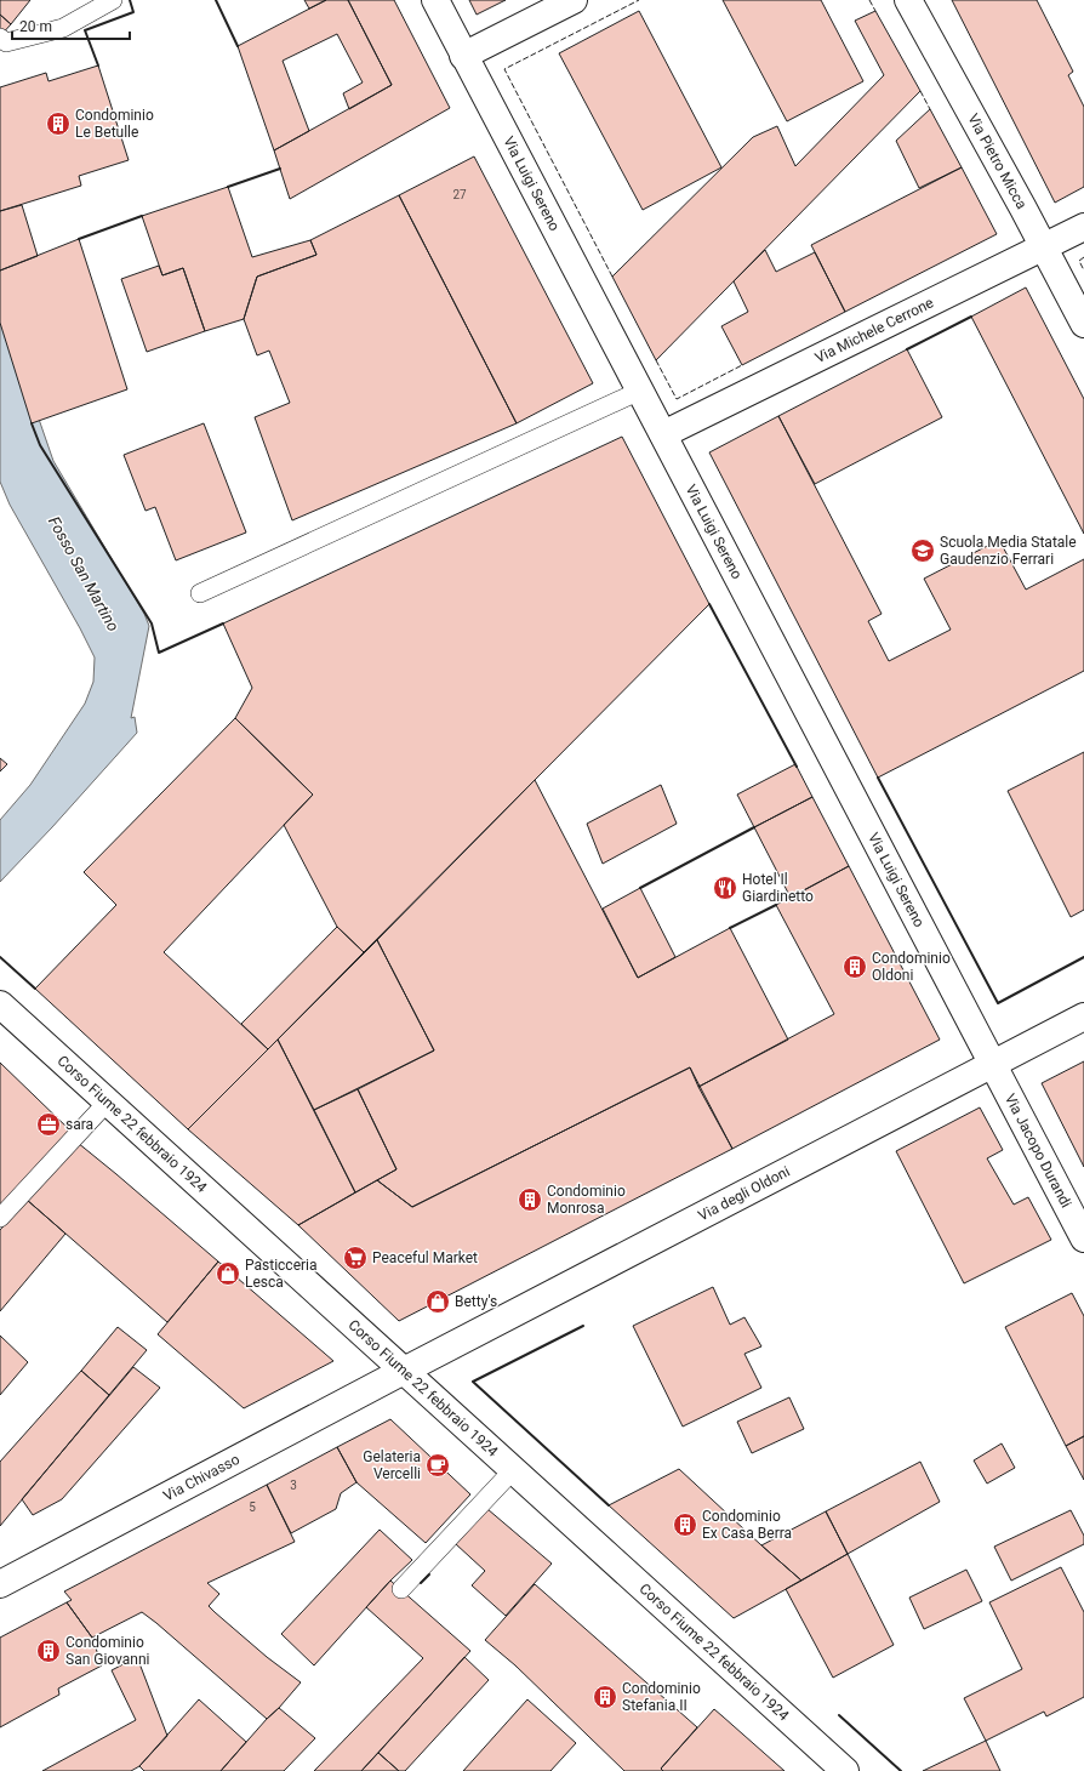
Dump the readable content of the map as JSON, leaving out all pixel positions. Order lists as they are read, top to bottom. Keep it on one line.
{"streets":{"street":["Via Pietro Micca","Via Luigi Sereno","Via Michele Cerrone","Corso Fiume 22 febbraio 1924","Via Jacopo Durandi","Via degli Oldoni","Via Chivasso"]},"crossings":[["Via Pietro Micca","Via Michele Cerrone"],["Via Luigi Sereno","Via Michele Cerrone"],["Via Luigi Sereno","Via Jacopo Durandi"],["Via Luigi Sereno","Via degli Oldoni"],["Corso Fiume 22 febbraio 1924","Via degli Oldoni"],["Corso Fiume 22 febbraio 1924","Via Chivasso"],["Via Jacopo Durandi","Via degli Oldoni"],["Via degli Oldoni","Via Chivasso"]],"water":["Fosso San Martino"],"places":{"building":["Condominio Le Betulle","Condominio Oldoni","Condominio Monrosa","Condominio Ex Casa Berra","Condominio San Giovanni","Condominio Stefania II"],"school or university":["Scuola Media Statale Gaudenzio Ferrari"],"restaurant":["Hotel Il Giardinetto"],"office":["sara"],"supermarket":["Peaceful Market"],"shop":["Pasticceria Lesca","Betty's"],"cafe":["Gelateria Vercelli"]},"house_numbers":["27","3","5"],"scale_bar":"20 m"}
